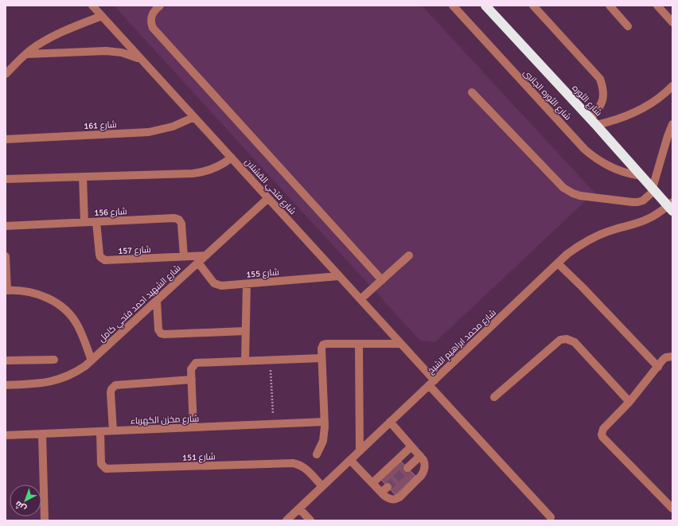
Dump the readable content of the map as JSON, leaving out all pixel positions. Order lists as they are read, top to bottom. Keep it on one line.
{"streets":{"highway":["شارع الثوره"],"street":["شارع الثوره الجانبى","شارع 161","شارع فتحي القشلان","شارع 156","شارع 157","شارع 155","شارع الشهيد احمد فتحي كامل","شارع محمد ابراهيم الشيخ","شارع مخزن الكهرباء","شارع 151"]},"crossings":[["شارع الثوره الجانبى","شارع الثوره"],["شارع الثوره","شارع محمد ابراهيم الشيخ"],["شارع 161","شارع فتحي القشلان"],["شارع فتحي القشلان","شارع 155"],["شارع فتحي القشلان","شارع الشهيد احمد فتحي كامل"],["شارع فتحي القشلان","شارع محمد ابراهيم الشيخ"],["شارع 156","شارع 157"],["شارع 157","شارع الشهيد احمد فتحي كامل"],["شارع 155","شارع الشهيد احمد فتحي كامل"],["شارع محمد ابراهيم الشيخ","شارع 151"],["شارع مخزن الكهرباء","شارع 151"]],"north":"bottom left"}
